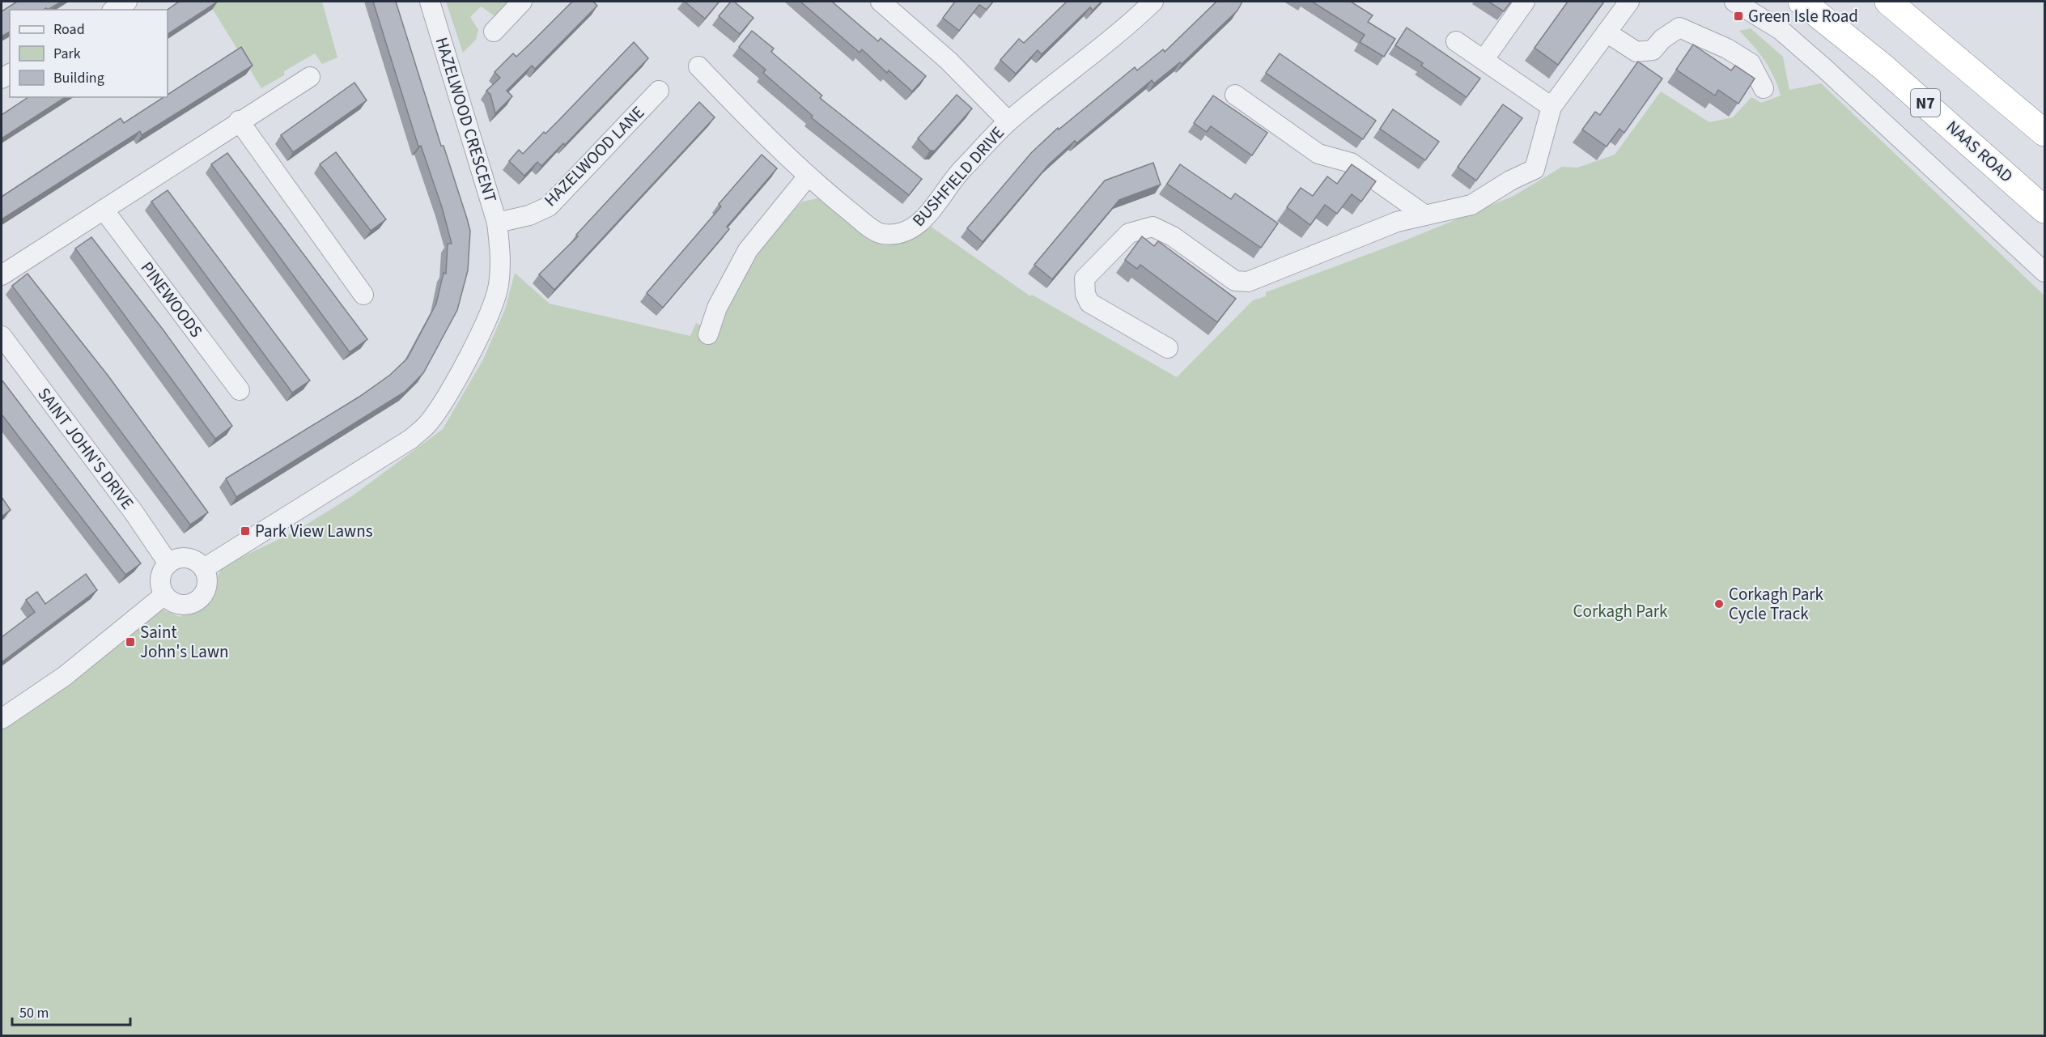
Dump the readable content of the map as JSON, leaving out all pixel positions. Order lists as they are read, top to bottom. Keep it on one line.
{"streets":{"highway":["N7","NAAS ROAD"],"street":["HAZELWOOD CRESCENT","HAZELWOOD LANE","BUSHFIELD DRIVE","PINEWOODS","SAINT JOHN'S DRIVE"]},"crossings":[["HAZELWOOD CRESCENT","HAZELWOOD LANE"]],"parks":["Corkagh Park"],"places":{"transit":["Green Isle Road","Park View Lawns","Saint John's Lawn"],"other":["Corkagh Park Cycle Track"]},"legend":["Road","Park","Building"],"scale_bar":"50 m"}
